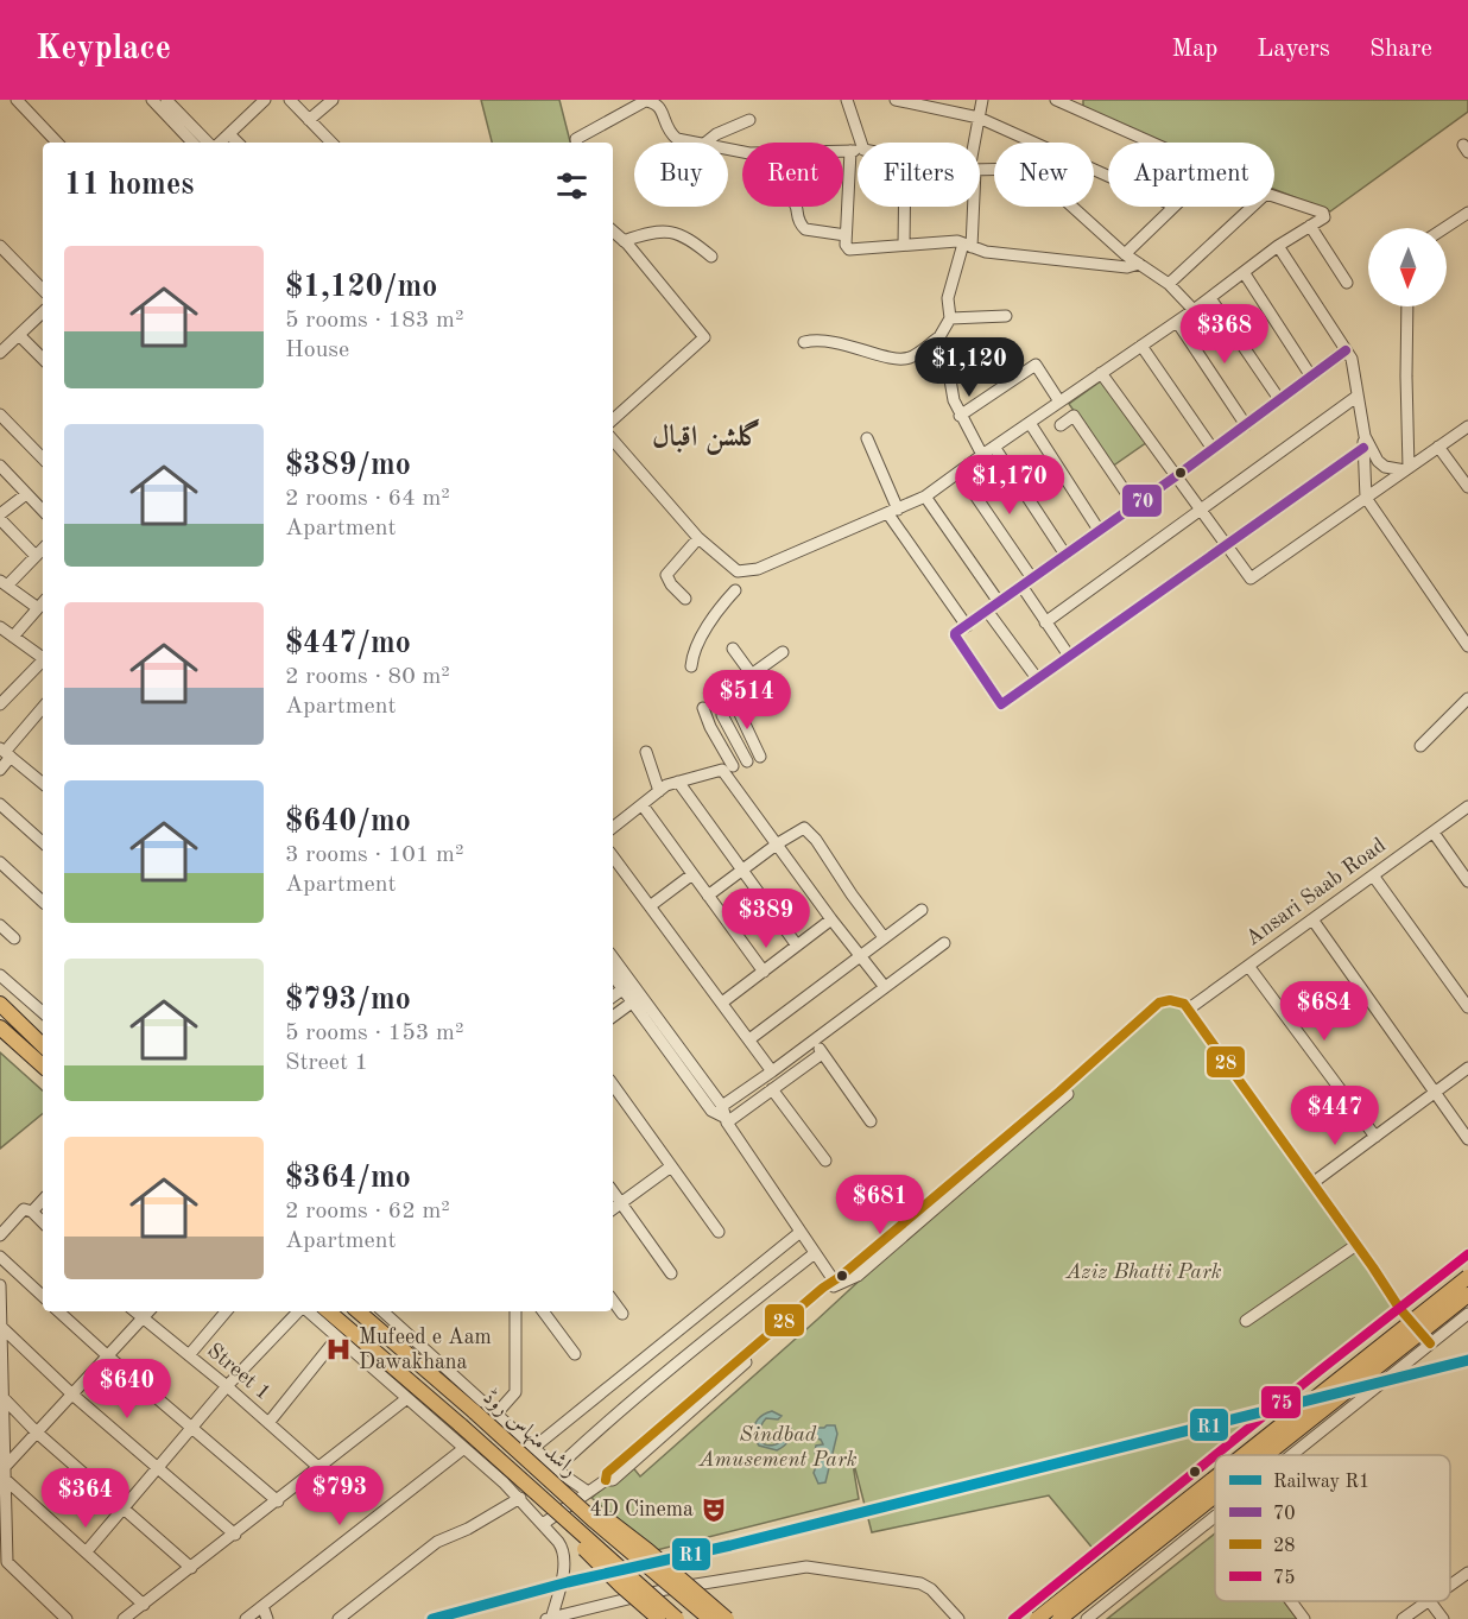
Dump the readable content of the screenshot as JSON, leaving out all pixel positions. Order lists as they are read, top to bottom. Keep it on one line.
{"streets":{"main road":["راشد منہاس روڈ"],"street":["Ansari Saab Road","Street 1"]},"districts":["گلشن اقبال"],"parks":["Aziz Bhatti Park","Sindbad Amusement Park"],"places":{"hospital":["Mufeed e Aam Dawakhana"],"theatre":["4D Cinema"]},"lines":["transit line 70","transit line 28","transit line 75","rail line R1"],"legend":["Railway R1","70","28","75"],"north":"bottom","page":{"header":"Keyplace","nav":["Map","Layers","Share"],"chip":["Buy","Rent","Filters","New","Apartment"],"heading":"11 homes","list":[{"name":"$1,120/mo","note":"5 rooms · 183 m² · House"},{"name":"$389/mo","note":"2 rooms · 64 m² · Apartment"},{"name":"$447/mo","note":"2 rooms · 80 m² · Apartment"},{"name":"$640/mo","note":"3 rooms · 101 m² · Apartment"},{"name":"$793/mo","note":"5 rooms · 153 m² · Street 1"},{"name":"$364/mo","note":"2 rooms · 62 m² · Apartment"}],"price":["$368","$1,120","$1,170","$514","$389","$684","$447","$681","$640","$793","$364"]}}
